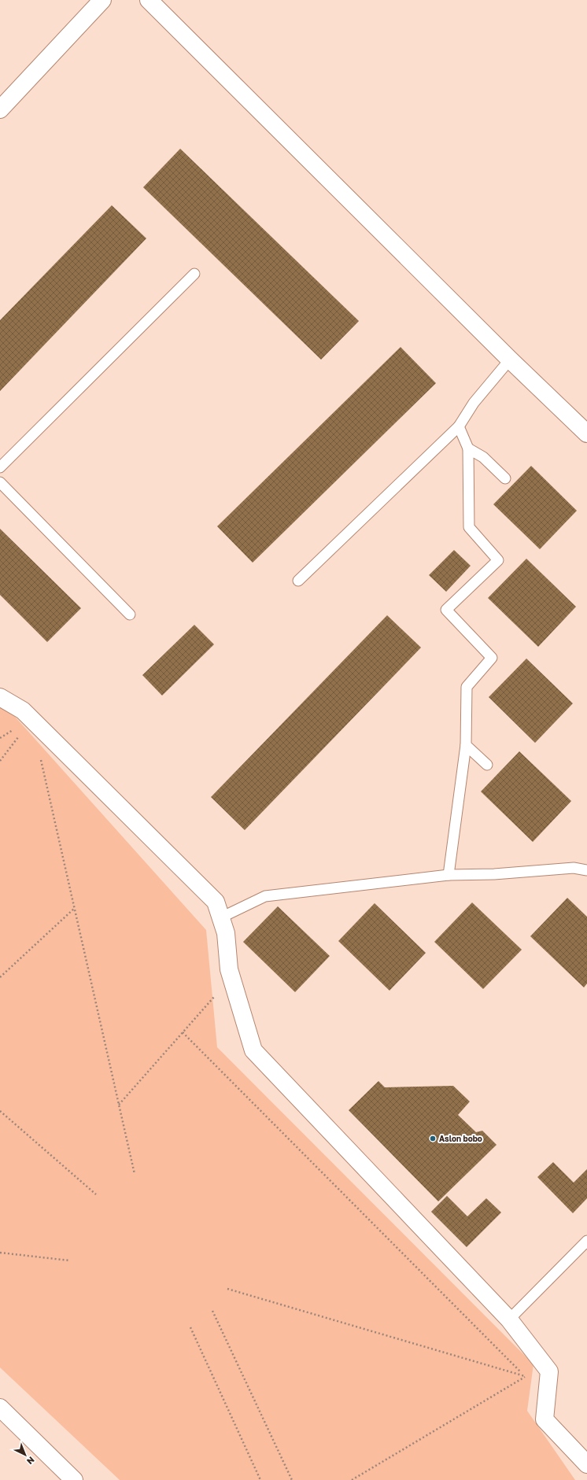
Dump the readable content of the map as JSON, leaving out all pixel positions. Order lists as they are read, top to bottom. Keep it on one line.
{"places":["Aslon bobo"],"north":"bottom right"}
